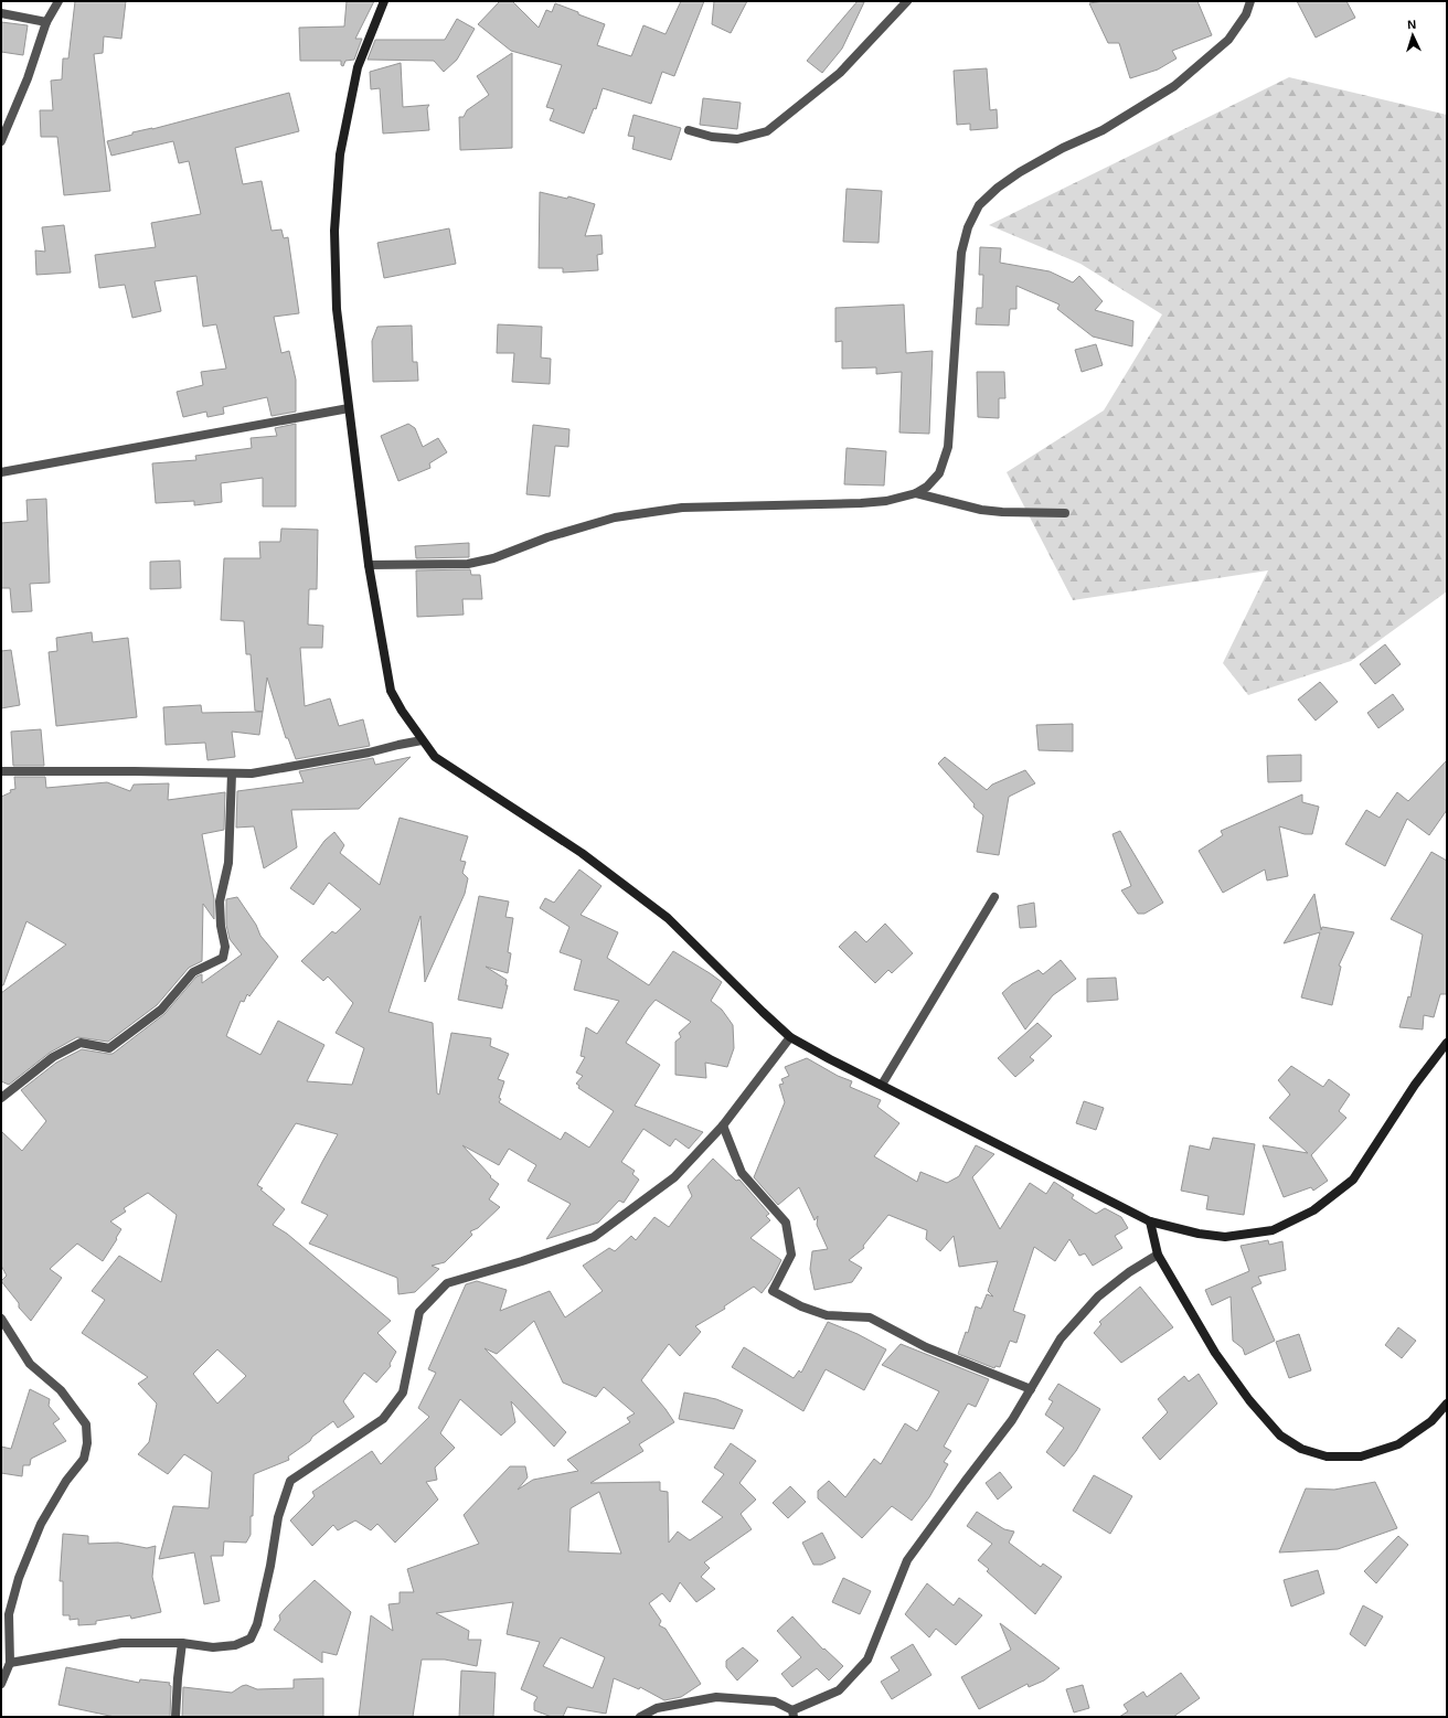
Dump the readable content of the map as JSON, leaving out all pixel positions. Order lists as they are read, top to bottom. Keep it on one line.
{"north":"top"}
